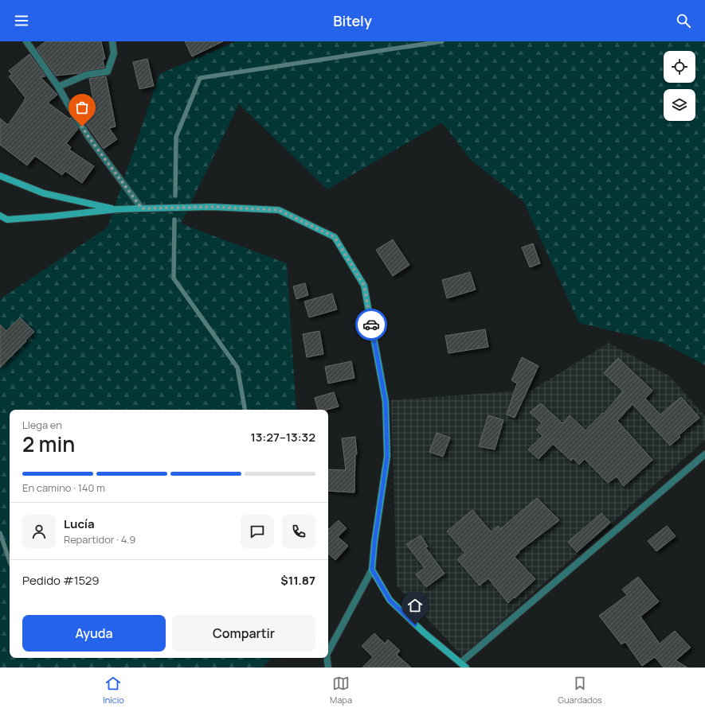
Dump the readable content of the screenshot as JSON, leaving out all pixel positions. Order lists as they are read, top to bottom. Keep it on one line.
{"page":{"header":"Bitely","heading":["2 min","Llega en","13:27–13:32"],"panel":["Lucía","Repartidor · 4.9","Pedido #1529","$11.87"],"bar":"En camino · 140 m","buttons":["Ayuda","Compartir"],"tabs":["Inicio","Mapa","Guardados"]}}
